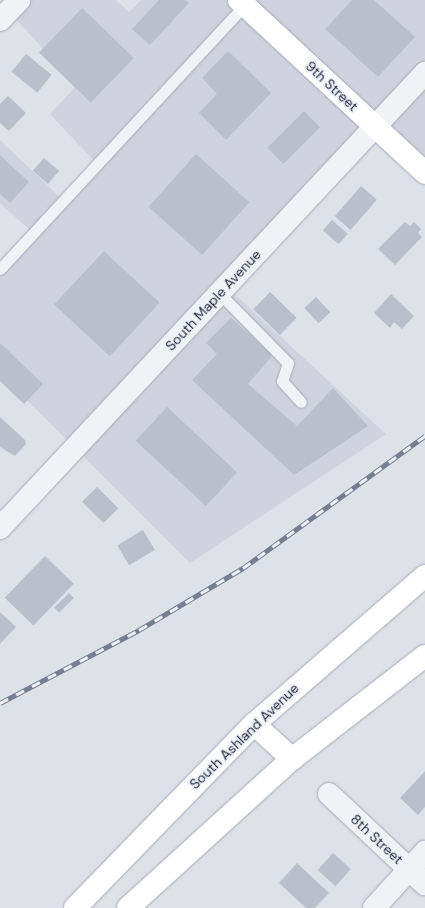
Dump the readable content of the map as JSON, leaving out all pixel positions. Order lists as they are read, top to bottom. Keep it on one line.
{"streets":{"main road":["9th Street","South Ashland Avenue"],"street":["South Maple Avenue","8th Street"]},"crossings":[["9th Street","South Maple Avenue"]]}
